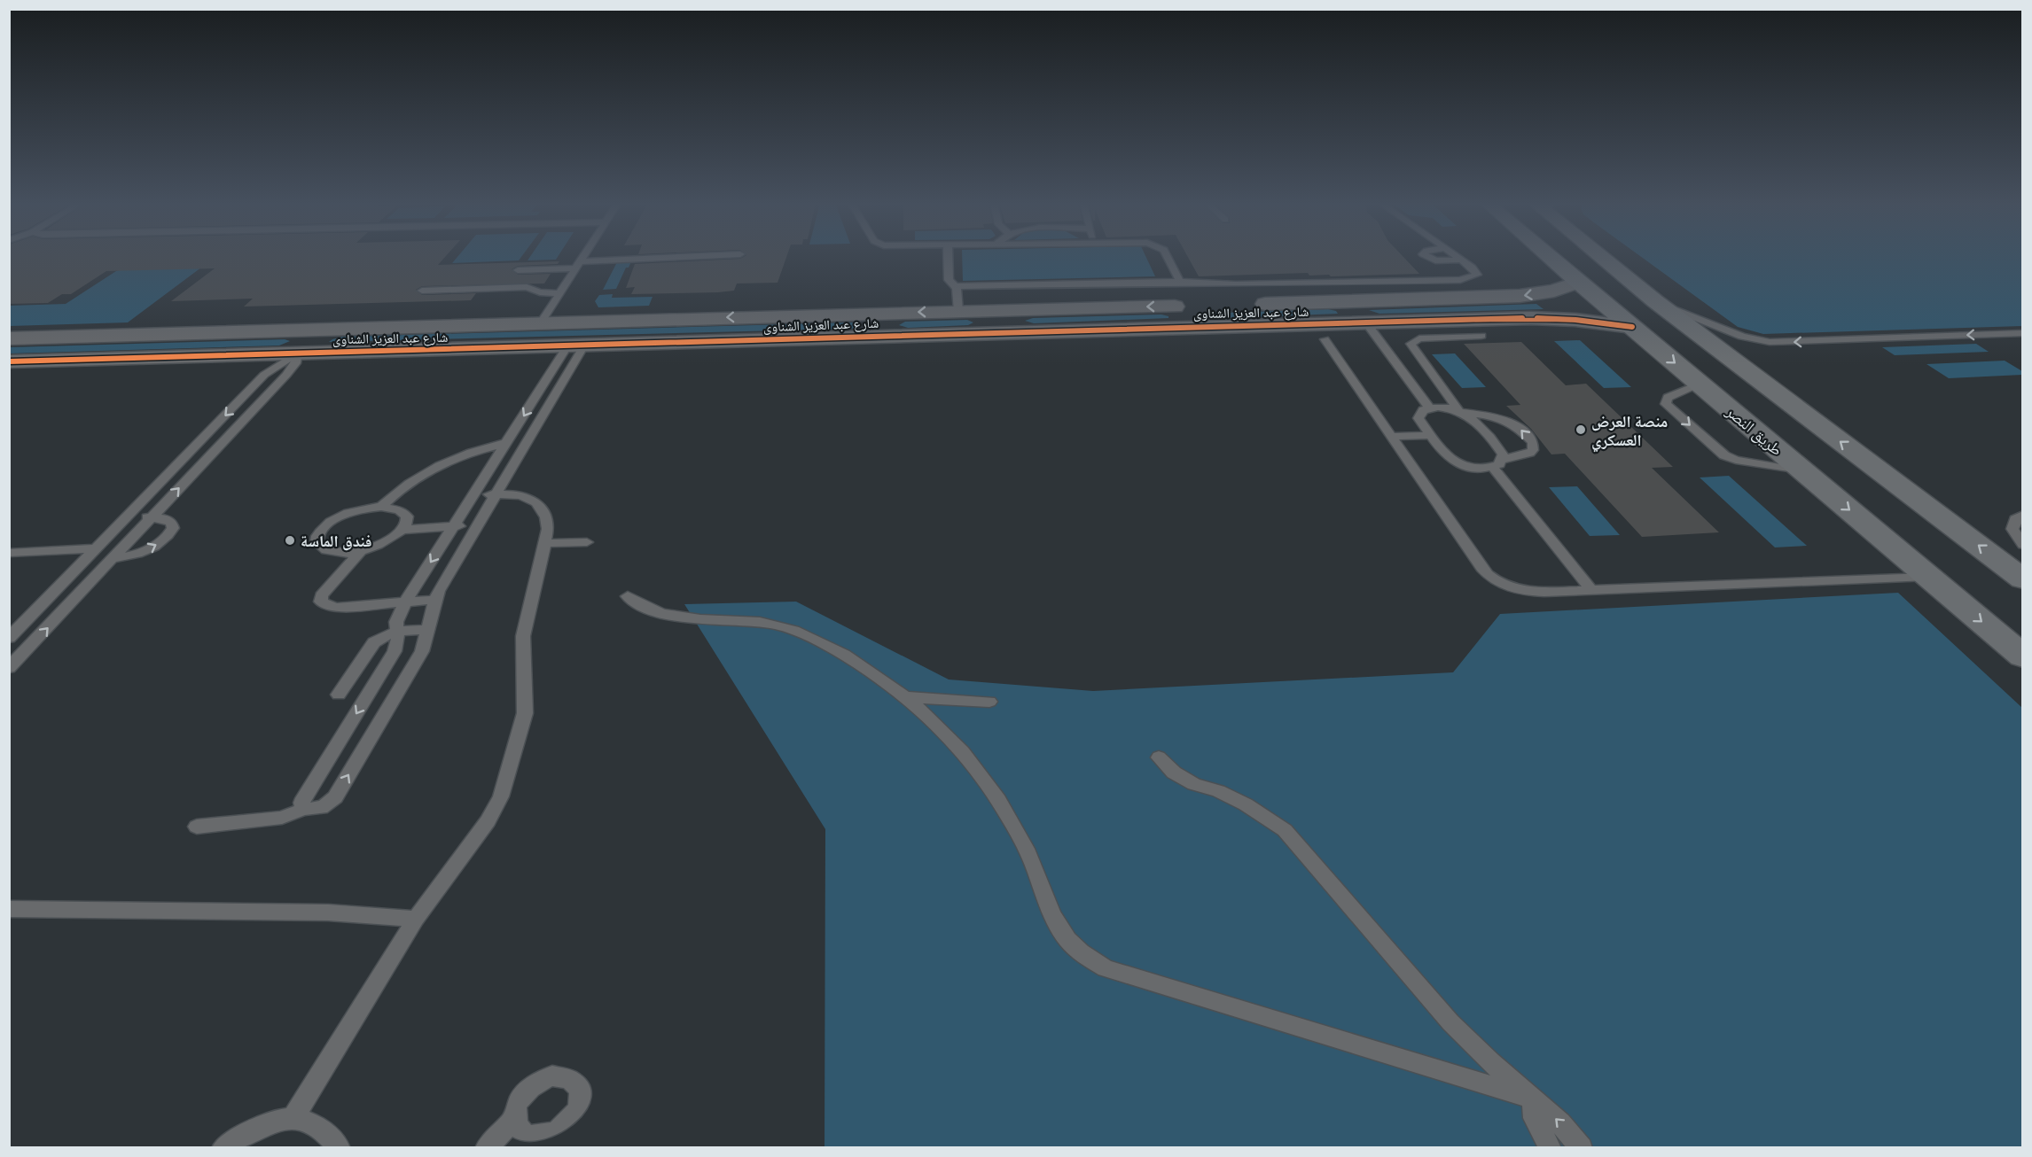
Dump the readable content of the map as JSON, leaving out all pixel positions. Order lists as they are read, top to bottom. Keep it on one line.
{"streets":{"highway":["طريق النصر"],"street":["شارع عبد العزيز الشناوى"]},"crossings":[["شارع عبد العزيز الشناوى","طريق النصر"]],"places":["منصة العرض العسكري","فندق الماسة"]}
